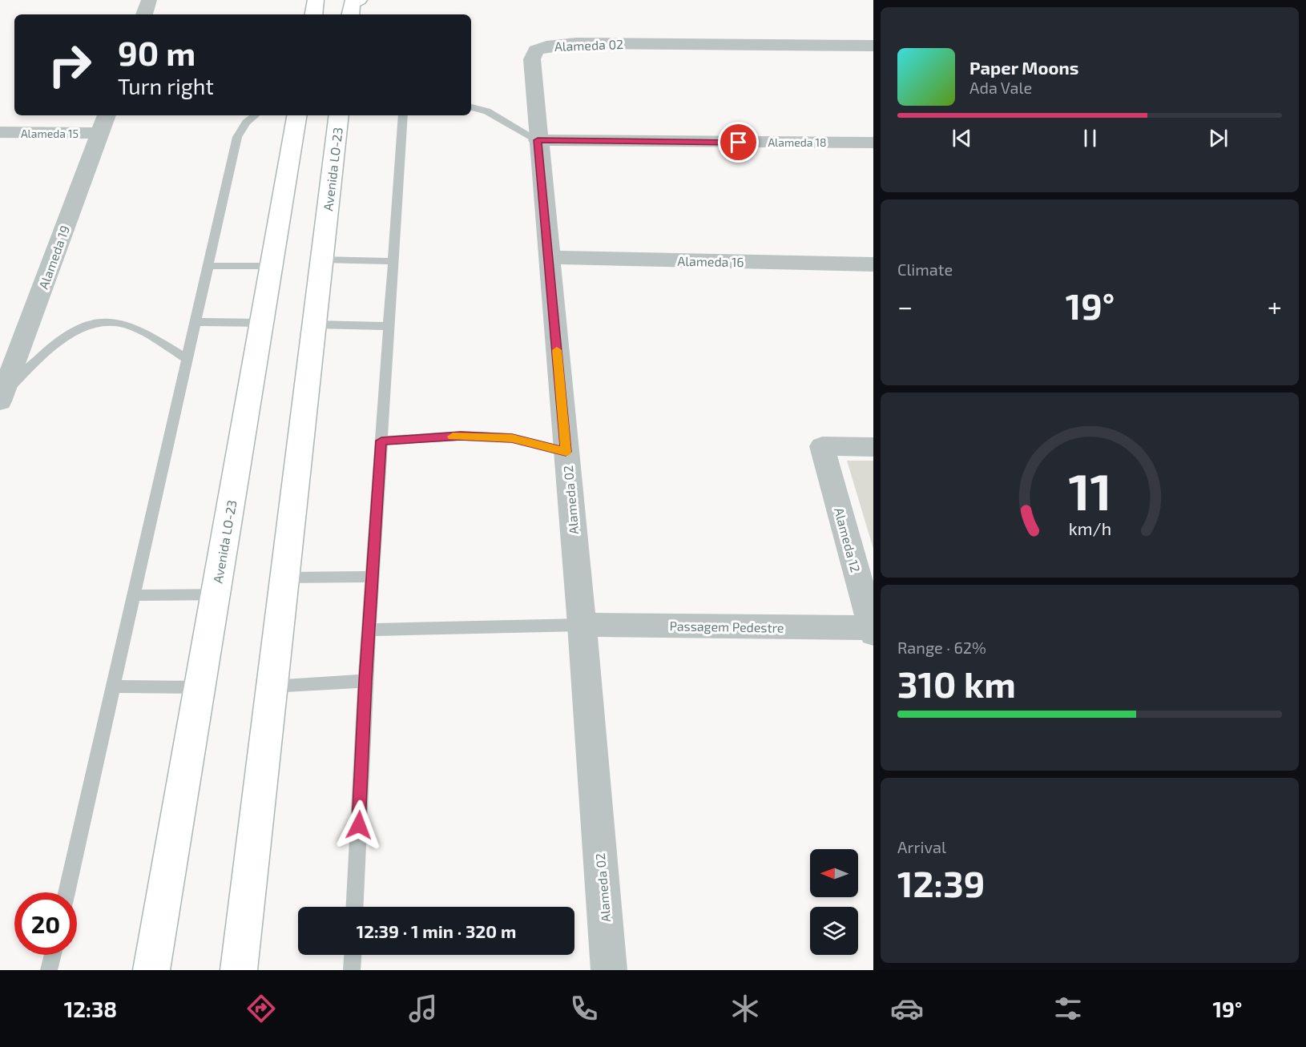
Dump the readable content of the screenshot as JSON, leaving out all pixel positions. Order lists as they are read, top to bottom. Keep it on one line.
{"streets":{"street":["Alameda 02","Alameda 15","Alameda 18","Avenida LO-23","Alameda 19","Alameda 16","Alameda 12","Passagem Pedestre"]},"crossings":[["Alameda 02","Alameda 18"],["Alameda 02","Alameda 16"],["Alameda 02","Passagem Pedestre"],["Alameda 15","Alameda 19"],["Alameda 12","Passagem Pedestre"]],"north":"left","page":{"turn":["90 m","Turn right"],"song":["Paper Moons","Ada Vale"],"tile":["Climate",["Range · 62%","310 km"],["Arrival","12:39"]],"heat":["−","19°","+"],"limit":"20","trip":"12:39 · 1 min · 320 m","tabs":["12:38","19°"],"gauge":["11","km/h"]}}
